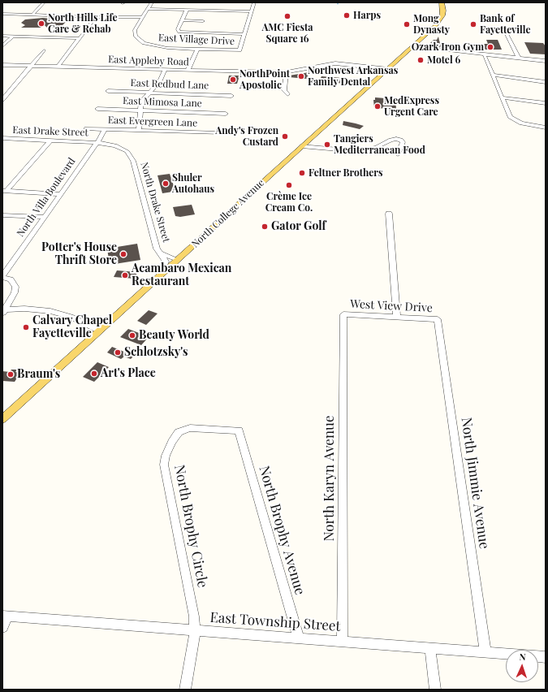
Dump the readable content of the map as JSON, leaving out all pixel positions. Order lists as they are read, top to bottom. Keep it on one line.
{"streets":{"main road":["North College Avenue"],"street":["East Village Drive","East Appleby Road","East Redbud Lane","East Mimosa Lane","East Evergreen Lane","East Drake Street","North Villa Boulevard","North Drake Street","West View Drive","North Karyn Avenue","North Jimmie Avenue","North Brophy Circle","North Brophy Avenue","East Township Street"]},"crossings":[["East Appleby Road","North College Avenue"],["East Evergreen Lane","North Villa Boulevard"],["East Drake Street","North Villa Boulevard"],["East Drake Street","North Drake Street"],["North Villa Boulevard","North Drake Street"],["North Drake Street","North College Avenue"],["West View Drive","North Karyn Avenue"],["West View Drive","North Jimmie Avenue"],["North Karyn Avenue","East Township Street"],["North Jimmie Avenue","East Township Street"],["North Brophy Circle","North Brophy Avenue"],["North Brophy Circle","East Township Street"],["North Brophy Avenue","East Township Street"]],"places":["Harps","AMC Fiesta Square 16","North Hills Life Care & Rehab","Mong Dynasty","Bank of Fayetteville","Ozark Iron Gym","Motel 6","Northwest Arkansas Family Dental","NorthPoint Apostolic","MedExpress Urgent Care","Andy's Frozen Custard","Tangiers Mediterranean Food","Feltner Brothers","Shuler Autohaus","Crème Ice Cream Co.","Gator Golf","Potter's House Thrift Store","Acambaro Mexican Restaurant","Calvary Chapel Fayetteville","Beauty World","Schlotzsky's","Art's Place","Braum's"],"north":"top"}
